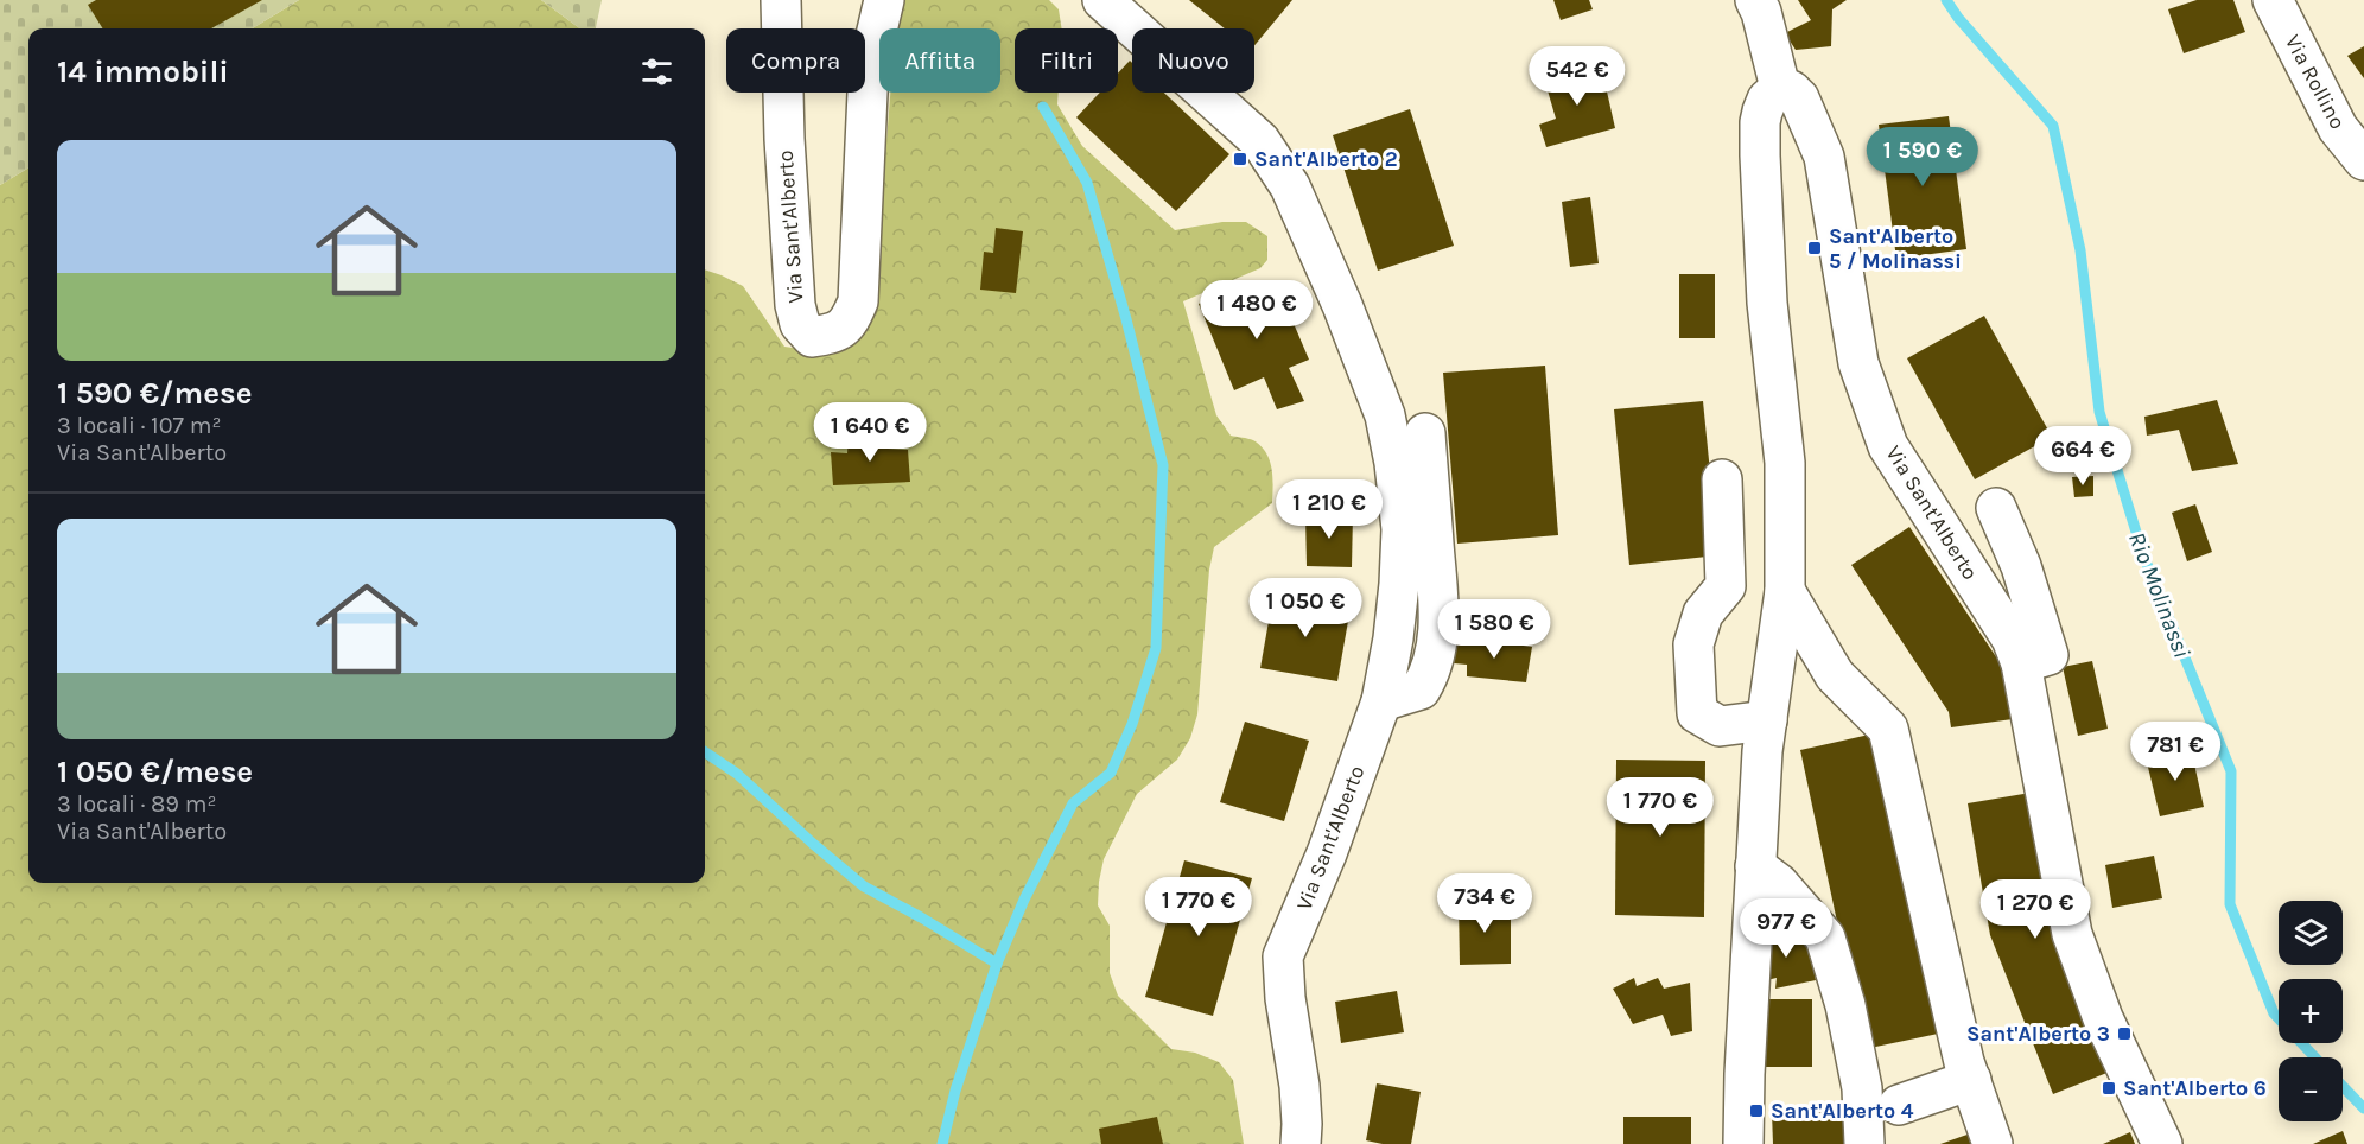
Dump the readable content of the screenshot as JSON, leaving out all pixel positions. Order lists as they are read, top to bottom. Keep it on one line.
{"streets":{"street":["Via Rollino","Via Sant'Alberto"]},"water":["Rio Molinassi"],"places":{"transit":["Sant'Alberto 2","Sant'Alberto 5 / Molinassi","Sant'Alberto 3","Sant'Alberto 6","Sant'Alberto 4"]},"page":{"chip":["Compra","Affitta","Filtri","Nuovo"],"heading":"14 immobili","price":["542 €","1 590 €","1 480 €","1 640 €","664 €","1 210 €","1 050 €","1 580 €","781 €","1 770 €","734 €","1 770 €","1 270 €","977 €"],"list":[{"name":"1 590 €/mese","note":"3 locali · 107 m² · Via Sant'Alberto"},{"name":"1 050 €/mese","note":"3 locali · 89 m² · Via Sant'Alberto"}],"map_buttons":["+","−"]}}
